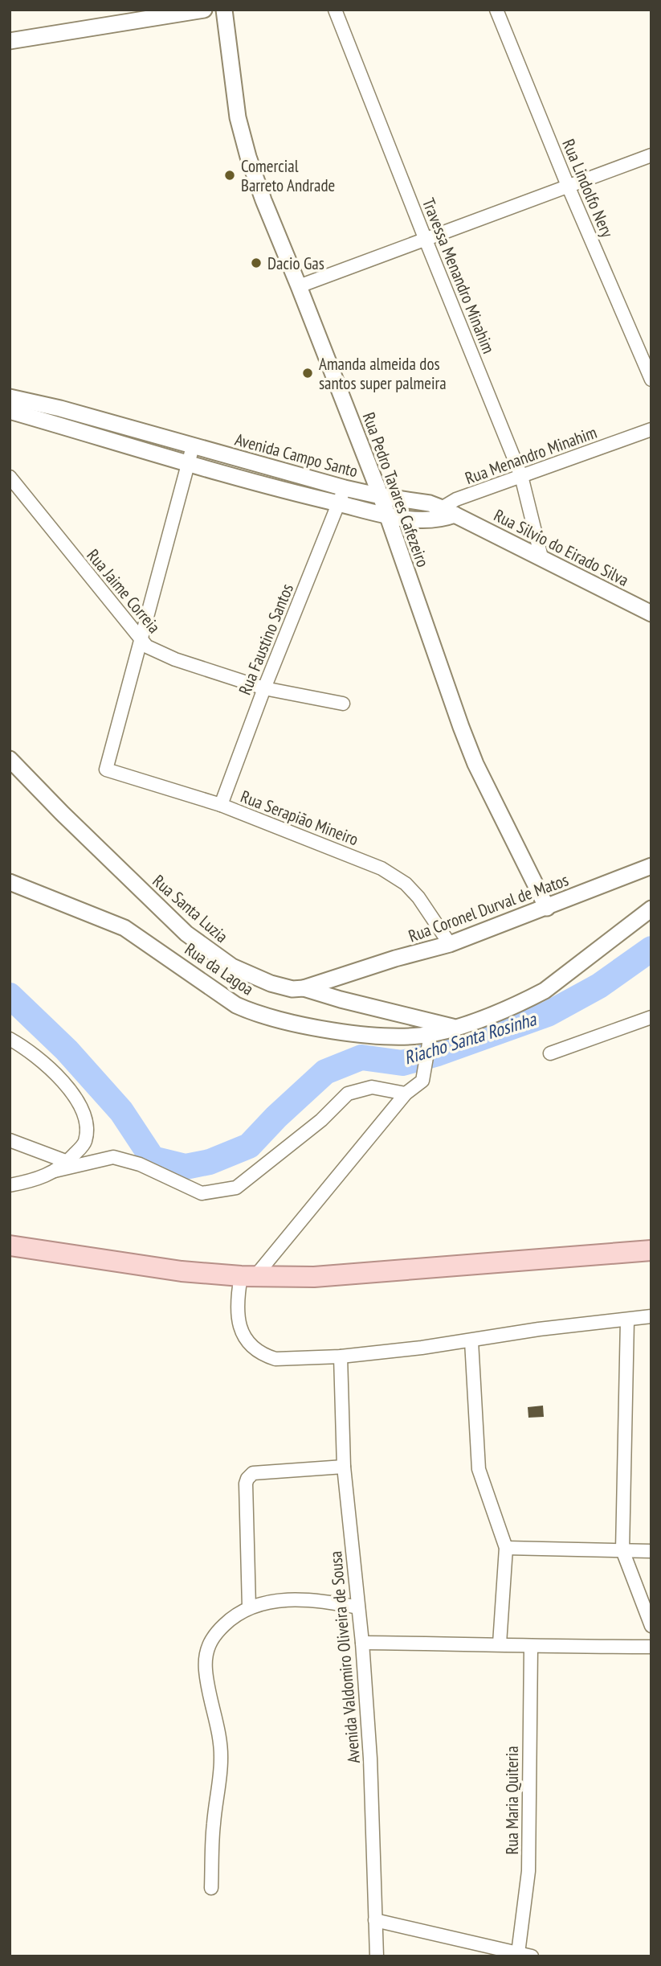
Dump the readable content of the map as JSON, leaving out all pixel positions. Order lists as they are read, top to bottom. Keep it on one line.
{"streets":{"street":["Rua Lindolfo Nery","Travessa Menandro Minahim","Avenida Campo Santo","Rua Menandro Minahim","Rua Pedro Tavares Cafezeiro","Rua Silvio do Eirado Silva","Rua Jaime Correia","Rua Faustino Santos","Rua Serapião Mineiro","Rua Coronel Durval de Matos","Rua Santa Luzia","Rua da Lagoa","Avenida Valdomiro Oliveira de Sousa","Rua Maria Quiteria"]},"crossings":[["Travessa Menandro Minahim","Rua Menandro Minahim"],["Travessa Menandro Minahim","Rua Silvio do Eirado Silva"],["Avenida Campo Santo","Rua Menandro Minahim"],["Avenida Campo Santo","Rua Pedro Tavares Cafezeiro"],["Avenida Campo Santo","Rua Silvio do Eirado Silva"],["Avenida Campo Santo","Rua Faustino Santos"],["Rua Pedro Tavares Cafezeiro","Rua Coronel Durval de Matos"],["Rua Jaime Correia","Rua Faustino Santos"],["Rua Jaime Correia","Rua Serapião Mineiro"],["Rua Faustino Santos","Rua Serapião Mineiro"],["Rua Serapião Mineiro","Rua Coronel Durval de Matos"],["Rua Coronel Durval de Matos","Rua Santa Luzia"],["Rua Santa Luzia","Rua da Lagoa"]],"water":["Riacho Santa Rosinha"],"places":["Comercial Barreto Andrade","Dacio Gas","Amanda almeida dos santos super palmeira"]}
